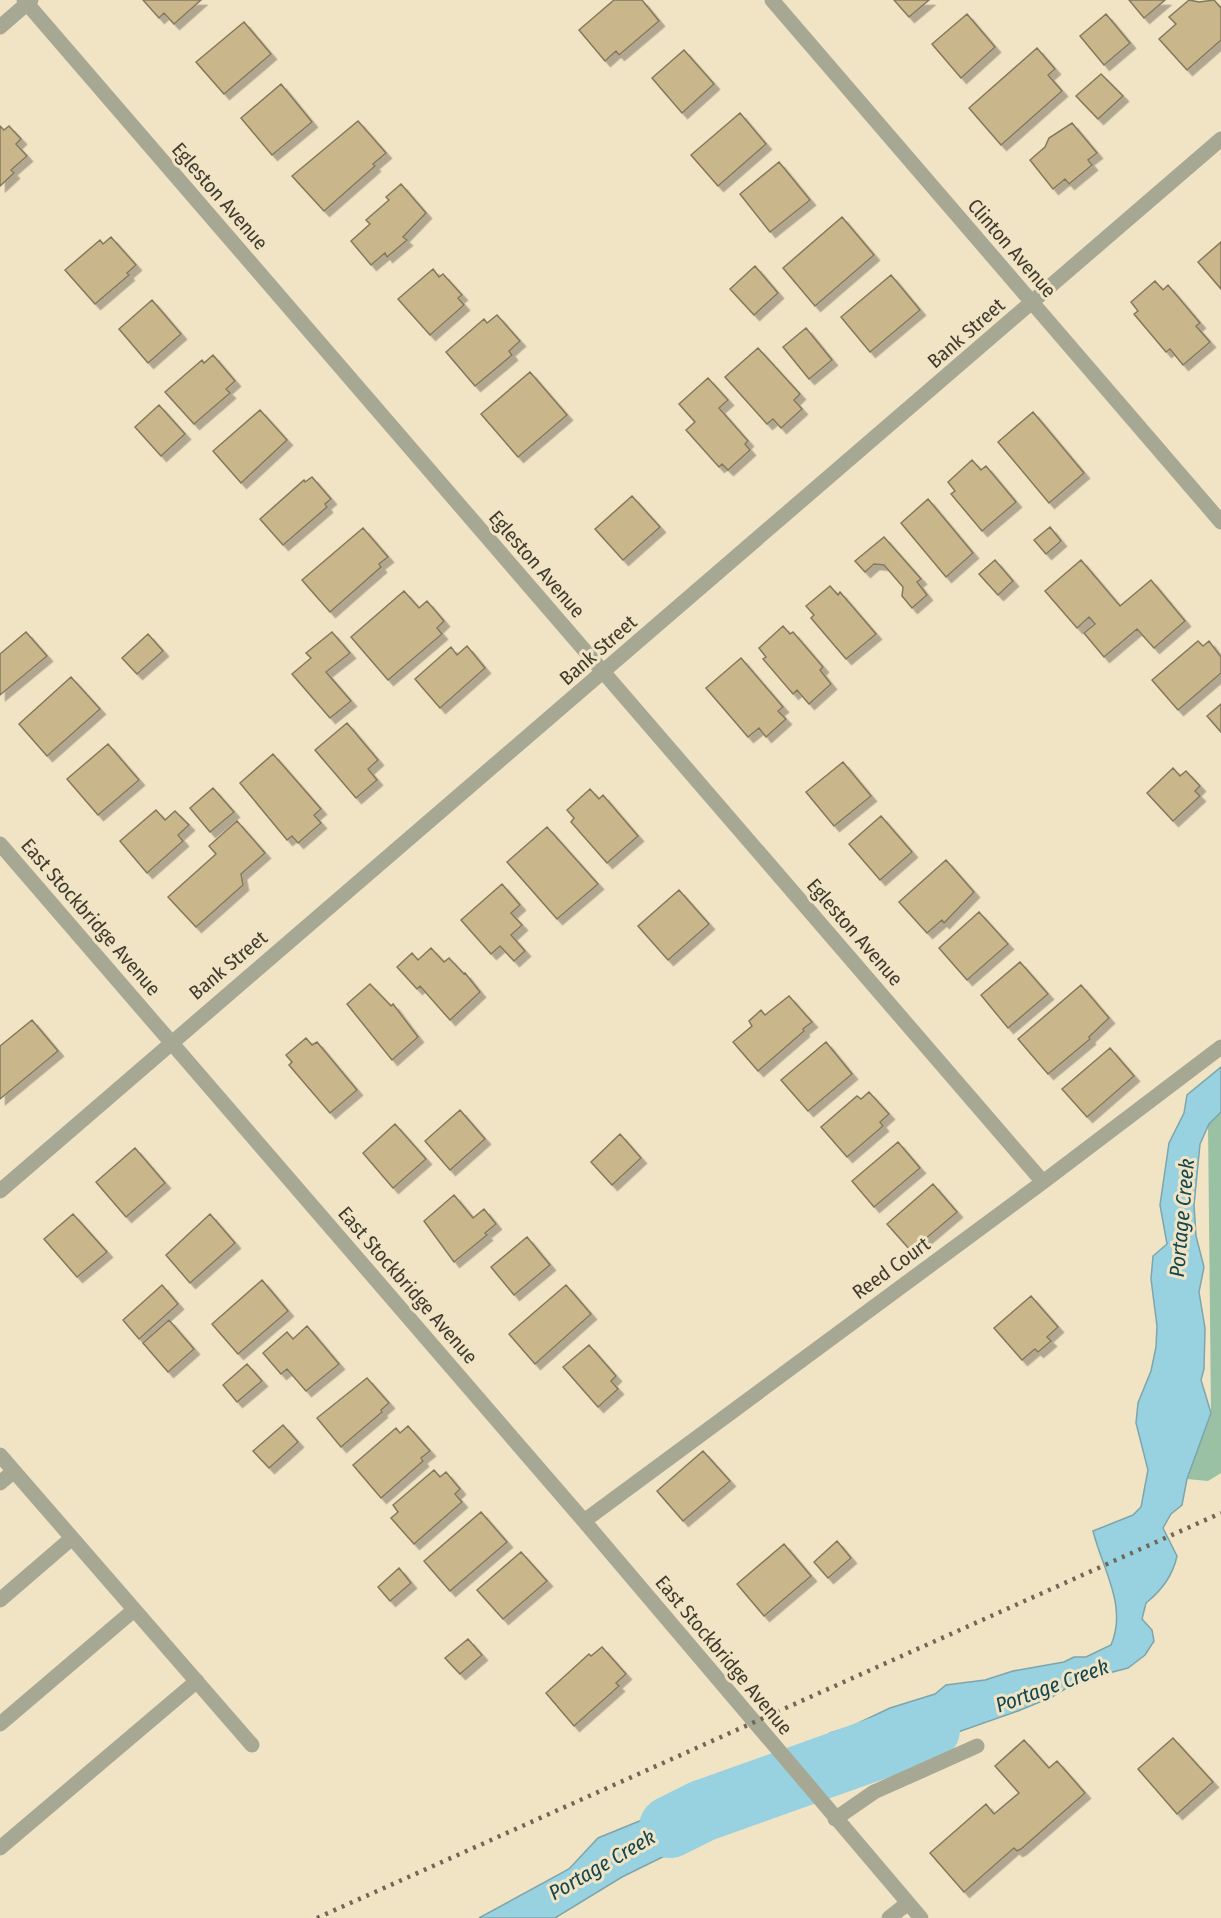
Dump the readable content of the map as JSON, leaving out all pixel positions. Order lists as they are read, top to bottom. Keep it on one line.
{"streets":{"street":["Egleston Avenue","Clinton Avenue","Bank Street","East Stockbridge Avenue","Reed Court"]},"crossings":[["Egleston Avenue","Bank Street"],["Egleston Avenue","Reed Court"],["Clinton Avenue","Bank Street"],["Bank Street","East Stockbridge Avenue"],["East Stockbridge Avenue","Reed Court"]],"water":["Portage Creek"]}
